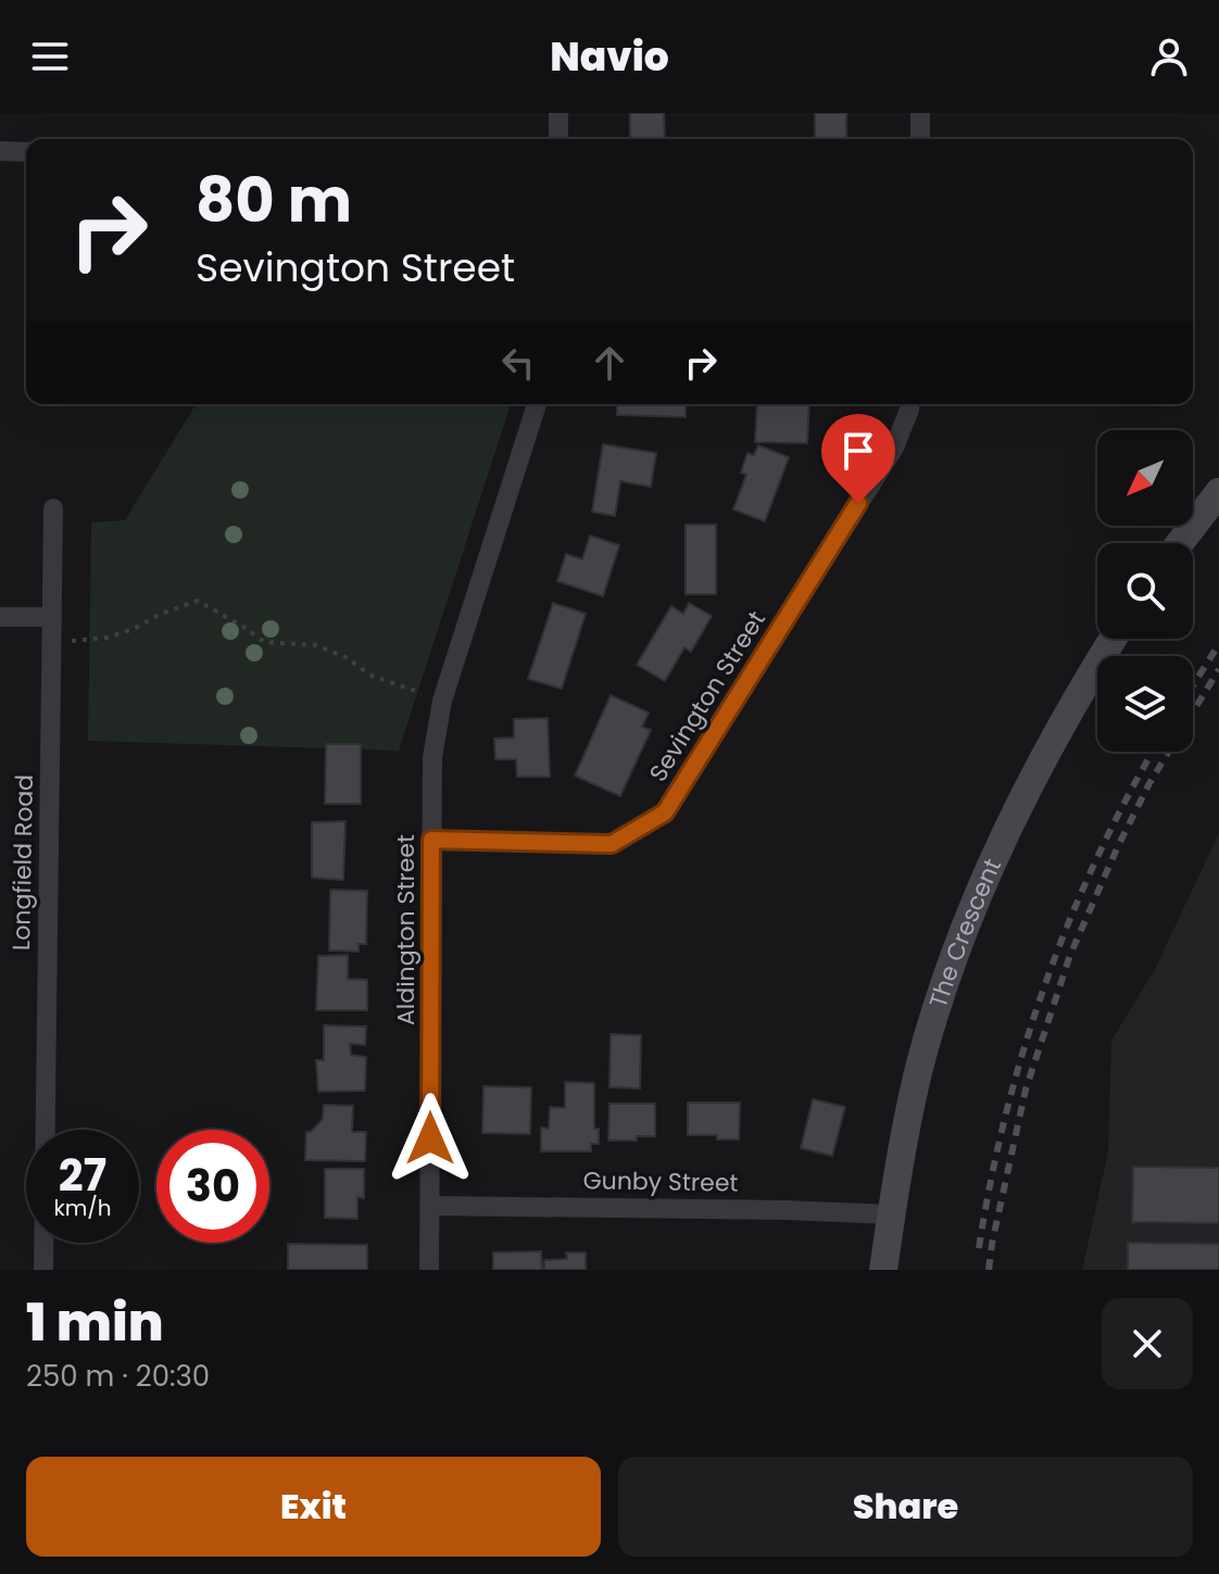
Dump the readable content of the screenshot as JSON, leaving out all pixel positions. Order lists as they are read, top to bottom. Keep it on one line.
{"streets":{"main road":["The Crescent"],"street":["Sevington Street","Longfield Road","Aldington Street","Gunby Street"]},"crossings":[["Sevington Street","Aldington Street"],["Aldington Street","Gunby Street"],["The Crescent","Gunby Street"]],"north":"bottom left","page":{"header":"Navio","turn":["80 m","Sevington Street"],"speed":"27 km/h","limit":"30","heading":["1 min","250 m · 20:30"],"buttons":["Exit","Share"]}}
